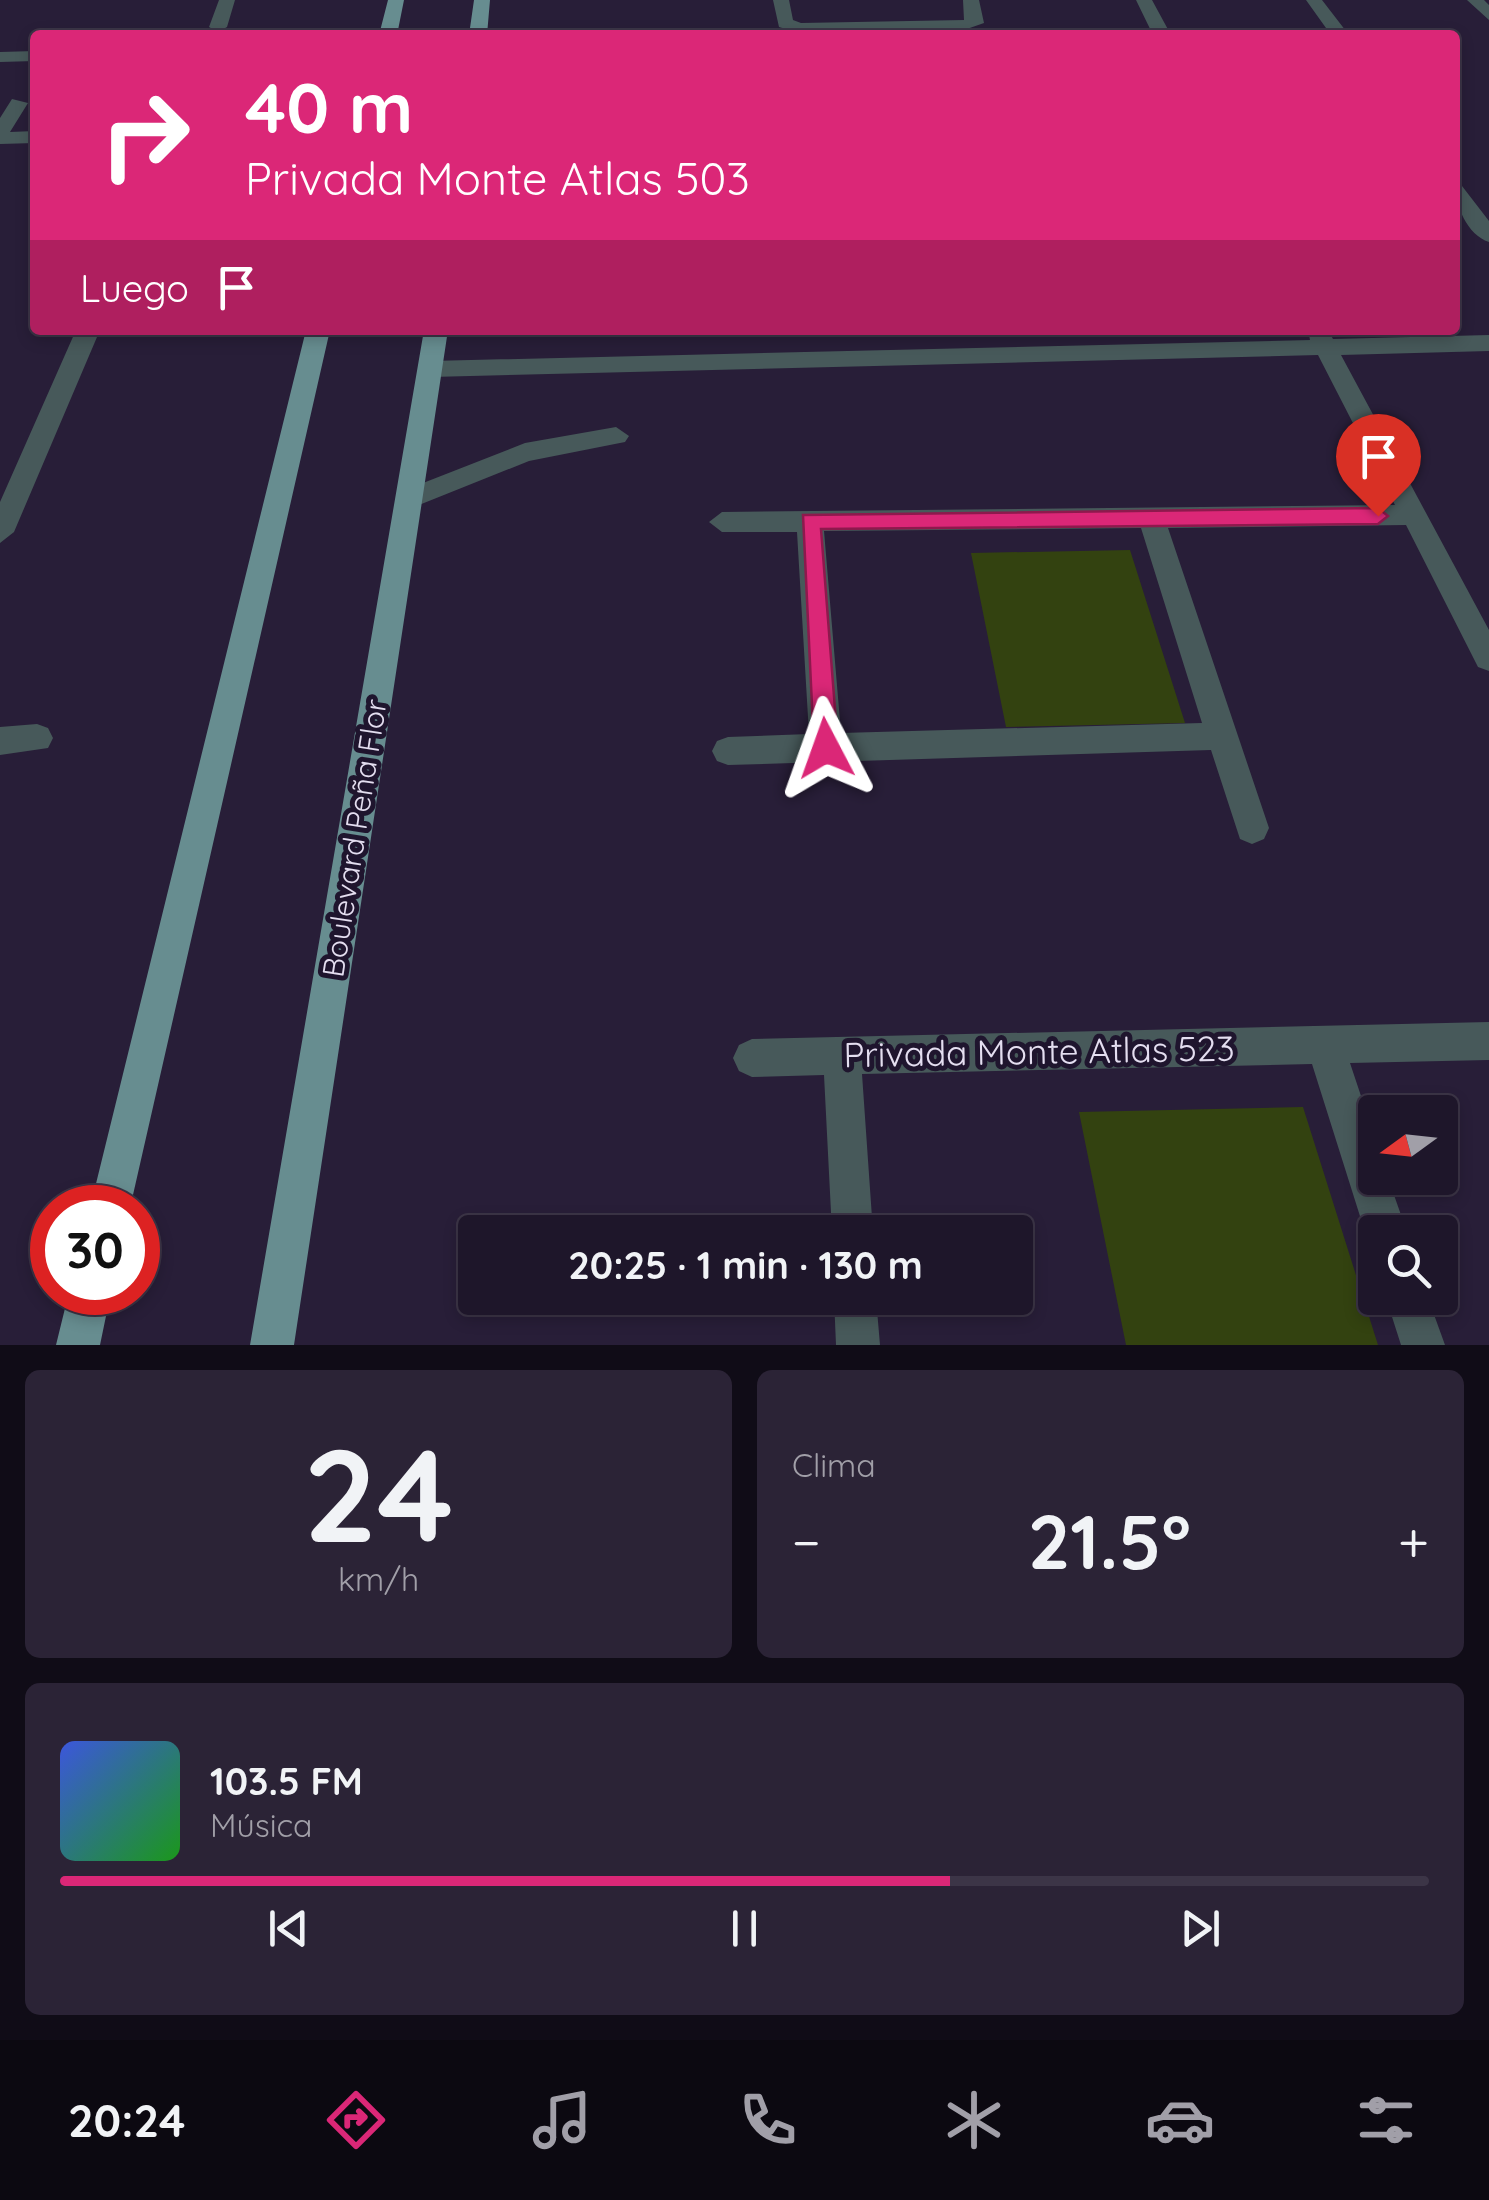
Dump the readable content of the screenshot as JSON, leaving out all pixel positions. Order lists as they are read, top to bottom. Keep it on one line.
{"streets":{"main road":["Boulevard Peña Flor"],"street":["Privada Monte Atlas 523"]},"north":"left","page":{"turn":["40 m","Privada Monte Atlas 503"],"then":"Luego","limit":"30","trip":"20:25 · 1 min · 130 m","tile":[["24","km/h"],"Clima"],"heat":["−","21.5°","+"],"song":["103.5 FM","Música"],"tabs":"20:24"}}
